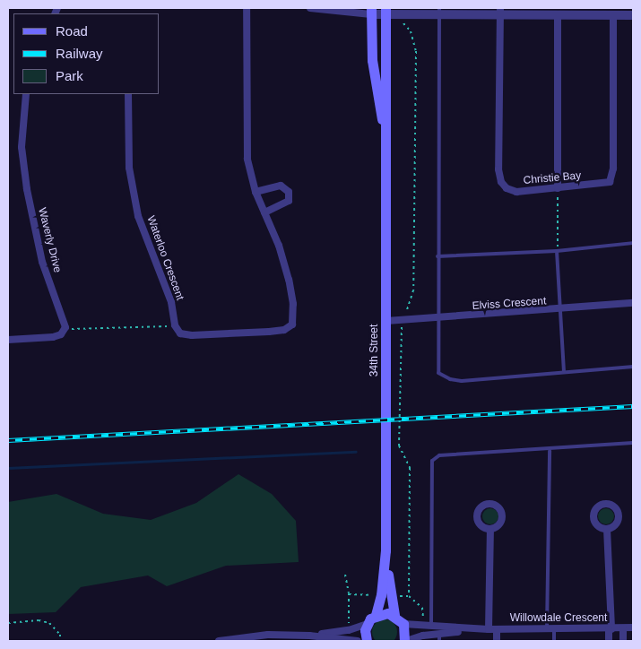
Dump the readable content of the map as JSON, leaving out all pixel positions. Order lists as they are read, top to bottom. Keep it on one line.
{"streets":{"main road":["34th Street"],"street":["Christie Bay","Waverly Drive","Waterloo Crescent","Elviss Crescent","Willowdale Crescent"]},"crossings":[["Elviss Crescent","34th Street"]],"legend":["Road","Railway","Park"]}
